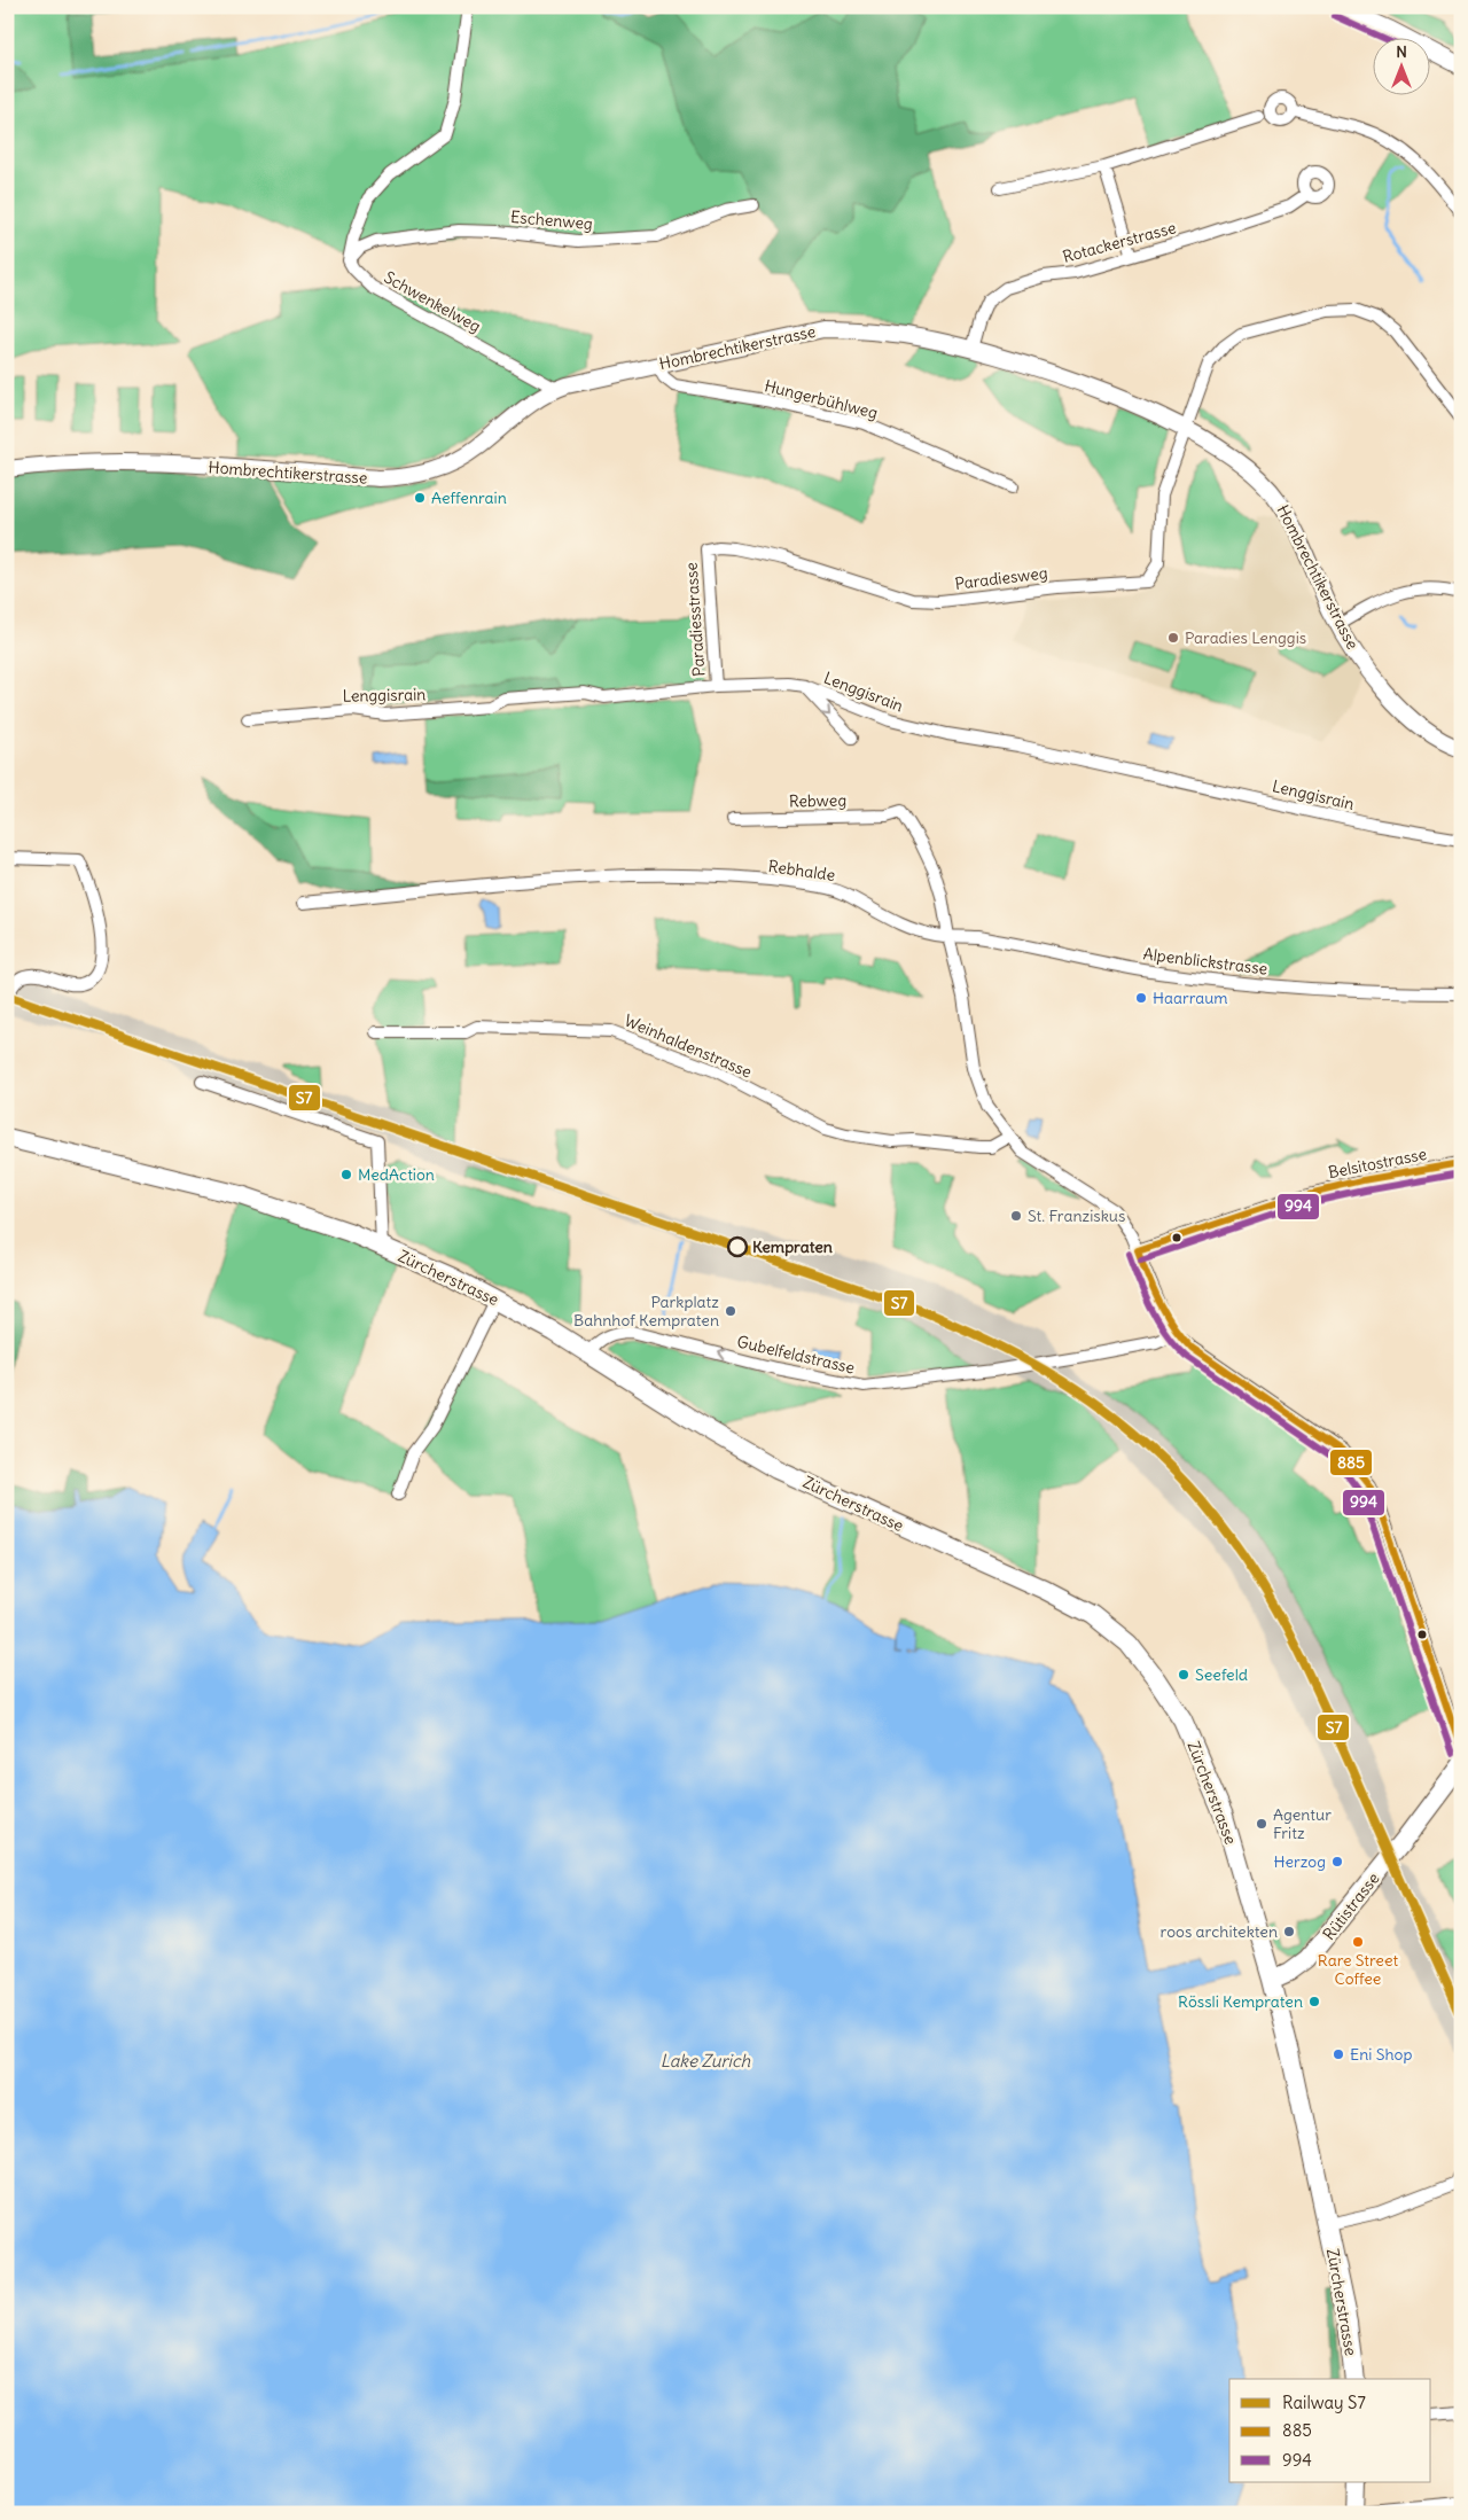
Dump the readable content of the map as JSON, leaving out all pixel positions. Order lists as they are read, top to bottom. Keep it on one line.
{"streets":{"main road":["Zürcherstrasse","Rütistrasse"],"street":["Eschenweg","Rotackerstrasse","Schwenkelweg","Hombrechtikerstrasse","Hungerbühlweg","Paradiesweg","Paradiesstrasse","Lenggisrain","Rebweg","Rebhalde","Alpenblickstrasse","Weinhaldenstrasse","Belsitostrasse","Gubelfeldstrasse"]},"crossings":[["Eschenweg","Schwenkelweg"],["Rotackerstrasse","Hombrechtikerstrasse"],["Schwenkelweg","Hombrechtikerstrasse"],["Hombrechtikerstrasse","Hungerbühlweg"],["Hombrechtikerstrasse","Paradiesweg"],["Paradiesweg","Paradiesstrasse"],["Paradiesstrasse","Lenggisrain"],["Rebweg","Rebhalde"],["Rebweg","Alpenblickstrasse"],["Rebhalde","Alpenblickstrasse"],["Zürcherstrasse","Gubelfeldstrasse"],["Zürcherstrasse","Rütistrasse"]],"one_way":["Gubelfeldstrasse"],"water":["Lake Zurich"],"places":["Aeffenrain","Paradies Lenggis","Haarraum","MedAction","St. Franziskus","Kempraten","Parkplatz Bahnhof Kempraten","Seefeld","Agentur Fritz","Herzog","roos architekten","Rare Street Coffee","Rössli Kempraten","Eni Shop"],"lines":["transit line 994","rail line S7","transit line 885"],"legend":["Railway S7","885","994"],"north":"top"}
